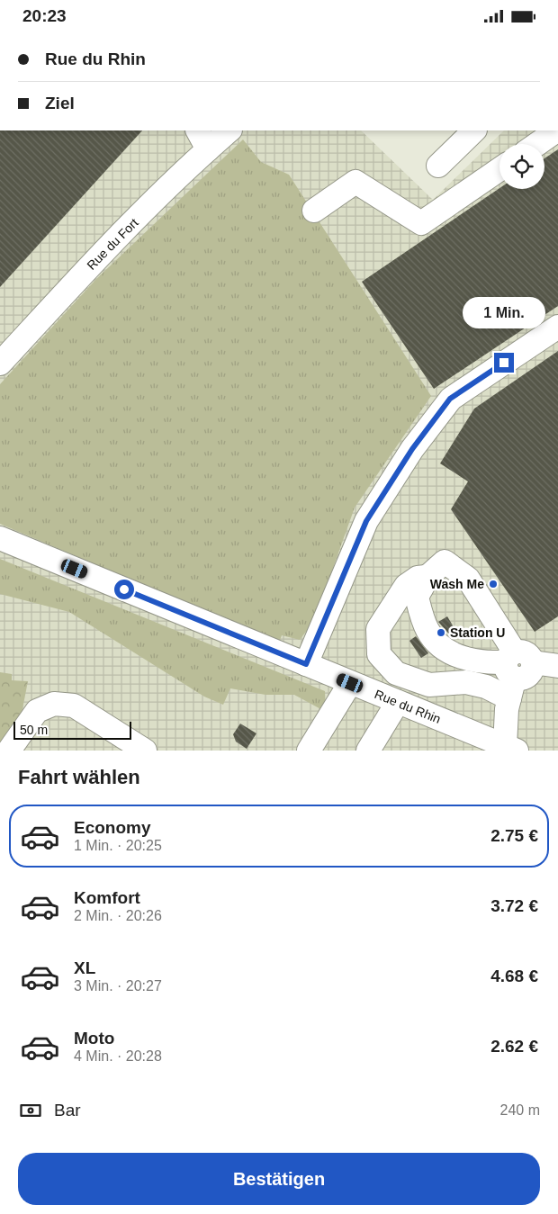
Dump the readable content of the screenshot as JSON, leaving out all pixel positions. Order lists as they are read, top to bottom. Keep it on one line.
{"streets":{"street":["Rue du Fort","Rue du Rhin"]},"places":["Wash Me","Station U"],"scale_bar":"50 m","page":{"status":"20:23","banner":["Rue du Rhin","Ziel"],"bubble":"1 Min.","scale":"50 m","heading":"Fahrt wählen","list":[{"name":"Economy","note":"1 Min. · 20:25","value":"2.75 €"},{"name":"Komfort","note":"2 Min. · 20:26","value":"3.72 €"},{"name":"XL","note":"3 Min. · 20:27","value":"4.68 €"},{"name":"Moto","note":"4 Min. · 20:28","value":"2.62 €"}],"pay":["Bar","240 m"],"buttons":"Bestätigen"}}
